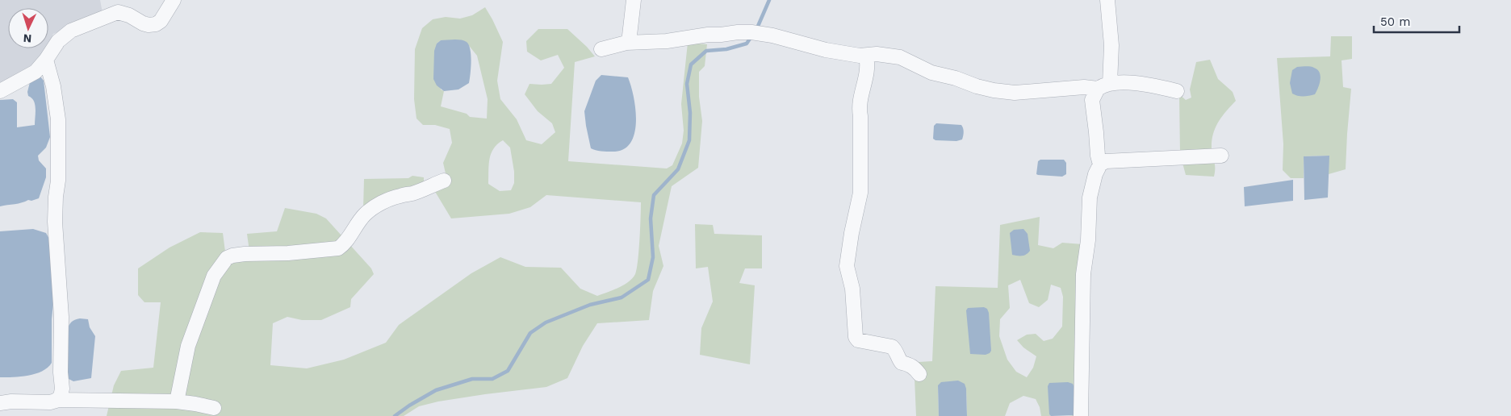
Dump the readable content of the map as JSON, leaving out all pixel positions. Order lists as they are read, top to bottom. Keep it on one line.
{"scale_bar":"50 m","north":"bottom"}
